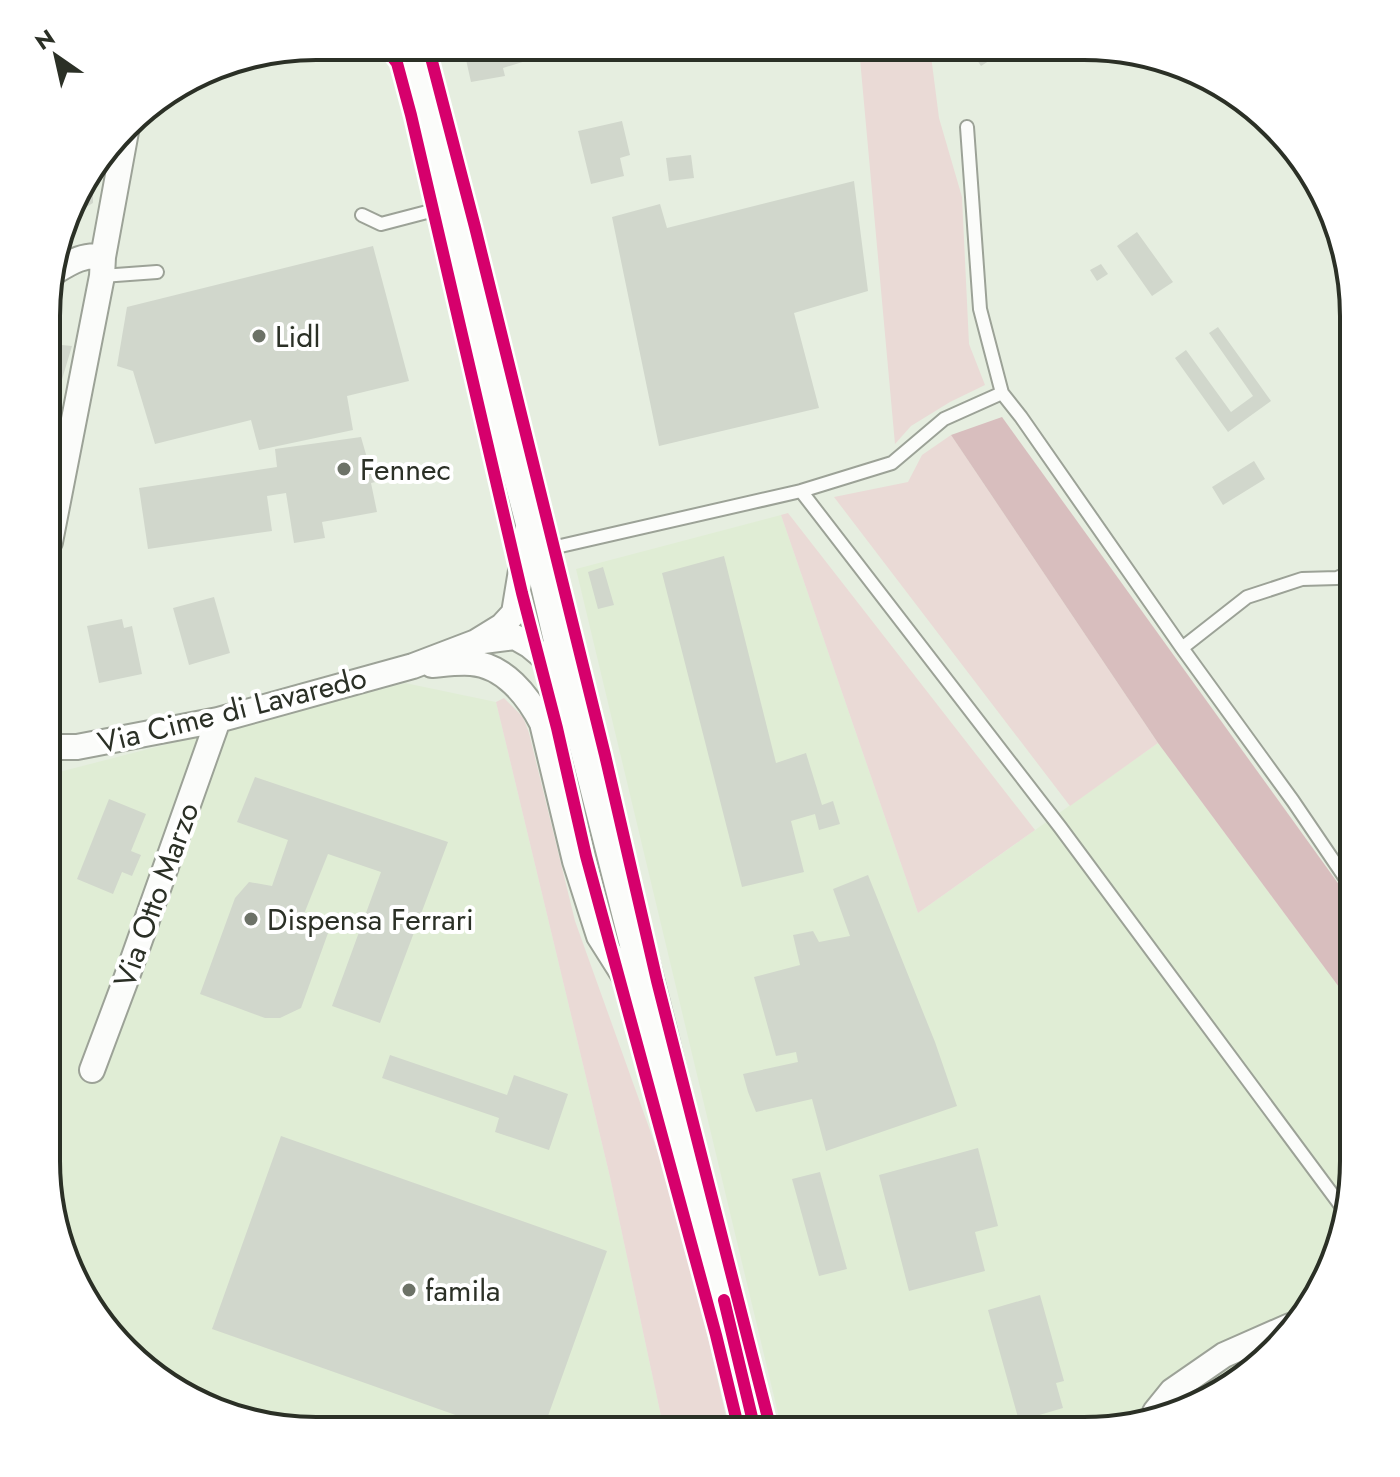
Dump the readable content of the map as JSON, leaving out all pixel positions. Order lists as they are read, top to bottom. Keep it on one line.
{"streets":{"street":["Via Cime di Lavaredo","Via Otto Marzo"]},"crossings":[["Via Cime di Lavaredo","Via Otto Marzo"]],"places":["Lidl","Fennec","Dispensa Ferrari","famila"],"north":"top left"}
